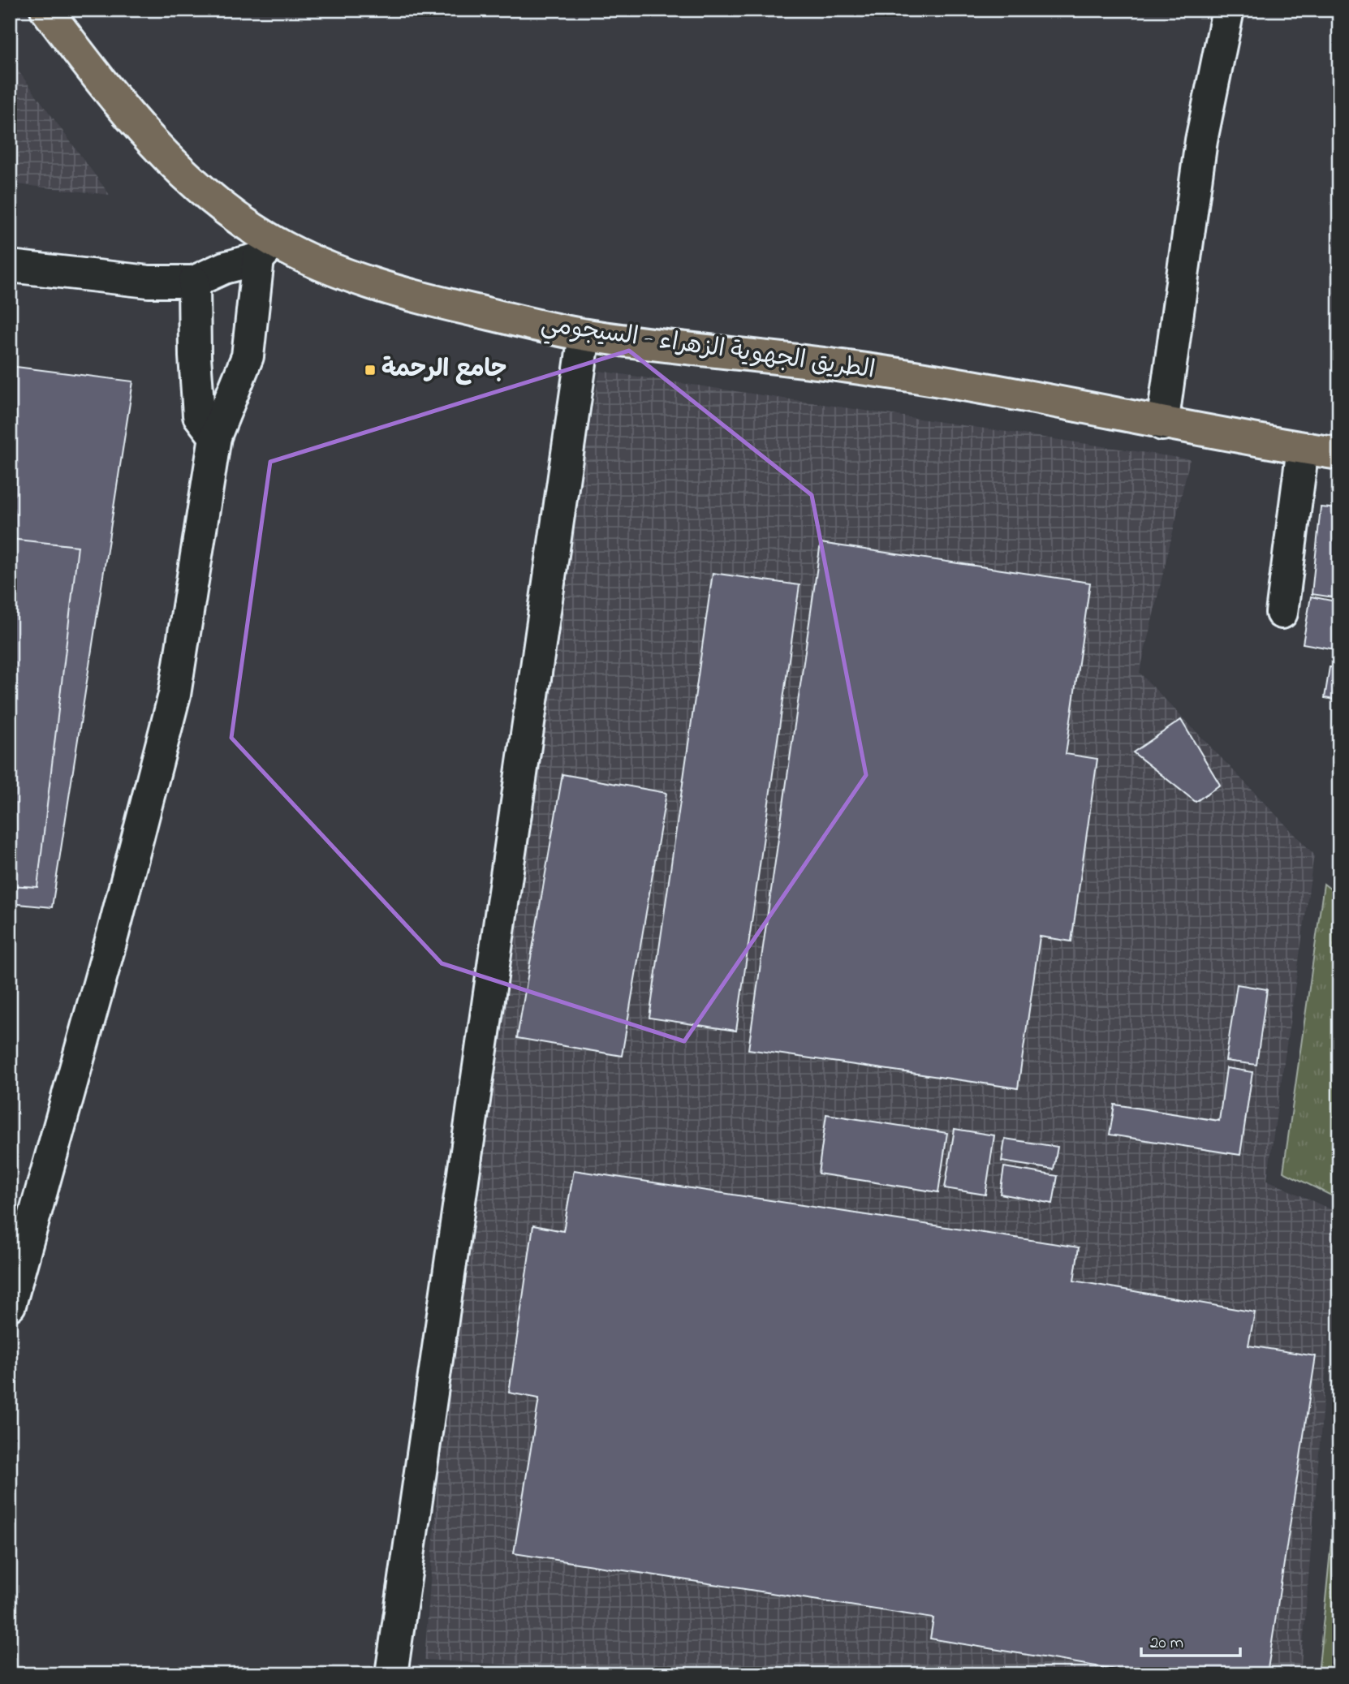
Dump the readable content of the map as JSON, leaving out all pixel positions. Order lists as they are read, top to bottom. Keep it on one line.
{"streets":{"main road":["الطريق الجهوية الزهراء - السيجومي"]},"places":{"transit":["جامع الرحمة"]},"scale_bar":"20 m"}
